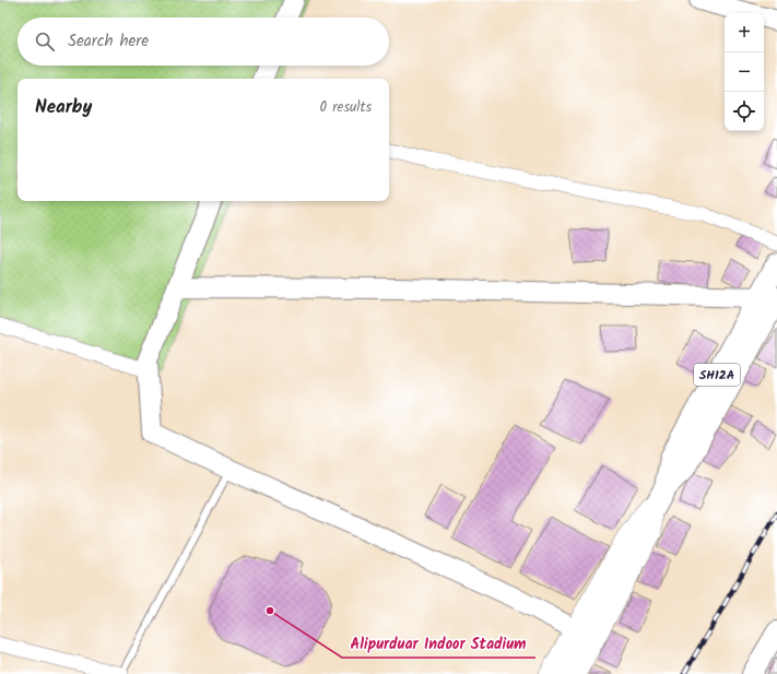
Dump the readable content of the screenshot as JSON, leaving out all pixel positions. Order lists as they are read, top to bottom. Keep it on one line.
{"streets":{"main road":["SH12A"]},"places":["Alipurduar Indoor Stadium"],"page":{"map_buttons":["+","−"],"search":"Search here","heading":["Nearby","0 results"]}}
